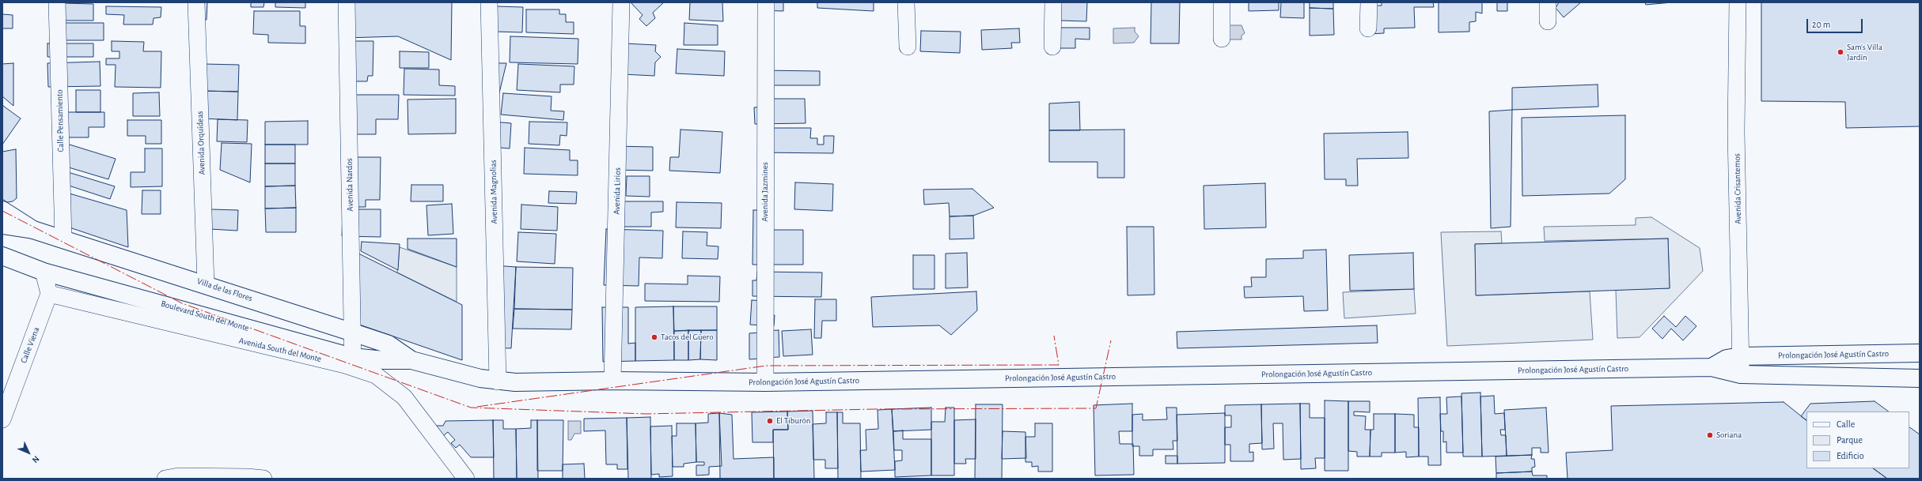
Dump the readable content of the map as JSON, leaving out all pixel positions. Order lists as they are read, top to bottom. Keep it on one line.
{"streets":{"main road":["Villa de las Flores","Boulevard South del Monte","Prolongación José Agustín Castro"],"street":["Calle Pensamiento","Avenida Orquídeas","Avenida Nardos","Avenida Crisantemos","Avenida Lirios","Avenida Magnolias","Avenida Jazmines","Calle Viena","Avenida South del Monte"]},"crossings":[["Calle Pensamiento","Villa de las Flores"],["Avenida Orquídeas","Villa de las Flores"],["Avenida Nardos","Villa de las Flores"],["Avenida Nardos","Boulevard South del Monte"],["Avenida Nardos","Avenida South del Monte"],["Avenida Crisantemos","Prolongación José Agustín Castro"],["Avenida Lirios","Prolongación José Agustín Castro"],["Avenida Magnolias","Prolongación José Agustín Castro"],["Avenida Jazmines","Prolongación José Agustín Castro"],["Villa de las Flores","Boulevard South del Monte"],["Villa de las Flores","Prolongación José Agustín Castro"],["Boulevard South del Monte","Avenida South del Monte"],["Boulevard South del Monte","Prolongación José Agustín Castro"],["Calle Viena","Avenida South del Monte"]],"places":["Sam's Villa Jardín","Tacos del Güero","El Tiburón","Soriana"],"legend":["Calle","Parque","Edificio"],"scale_bar":"20 m","north":"bottom right"}
